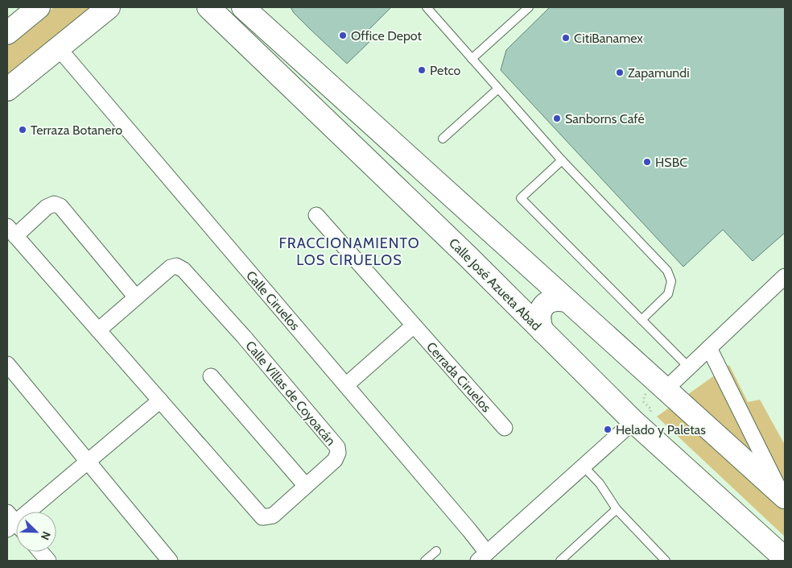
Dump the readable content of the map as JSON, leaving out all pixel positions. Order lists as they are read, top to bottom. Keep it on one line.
{"streets":{"street":["Calle José Azueta Abad","Calle Ciruelos","Cerrada Ciruelos","Calle Villas de Coyoacán"]},"districts":["FRACCIONAMIENTO LOS CIRUELOS"],"places":["Office Depot","CitiBanamex","Petco","Zapamundi","Sanborns Café","Terraza Botanero","HSBC","Helado y Paletas"],"north":"bottom right"}
